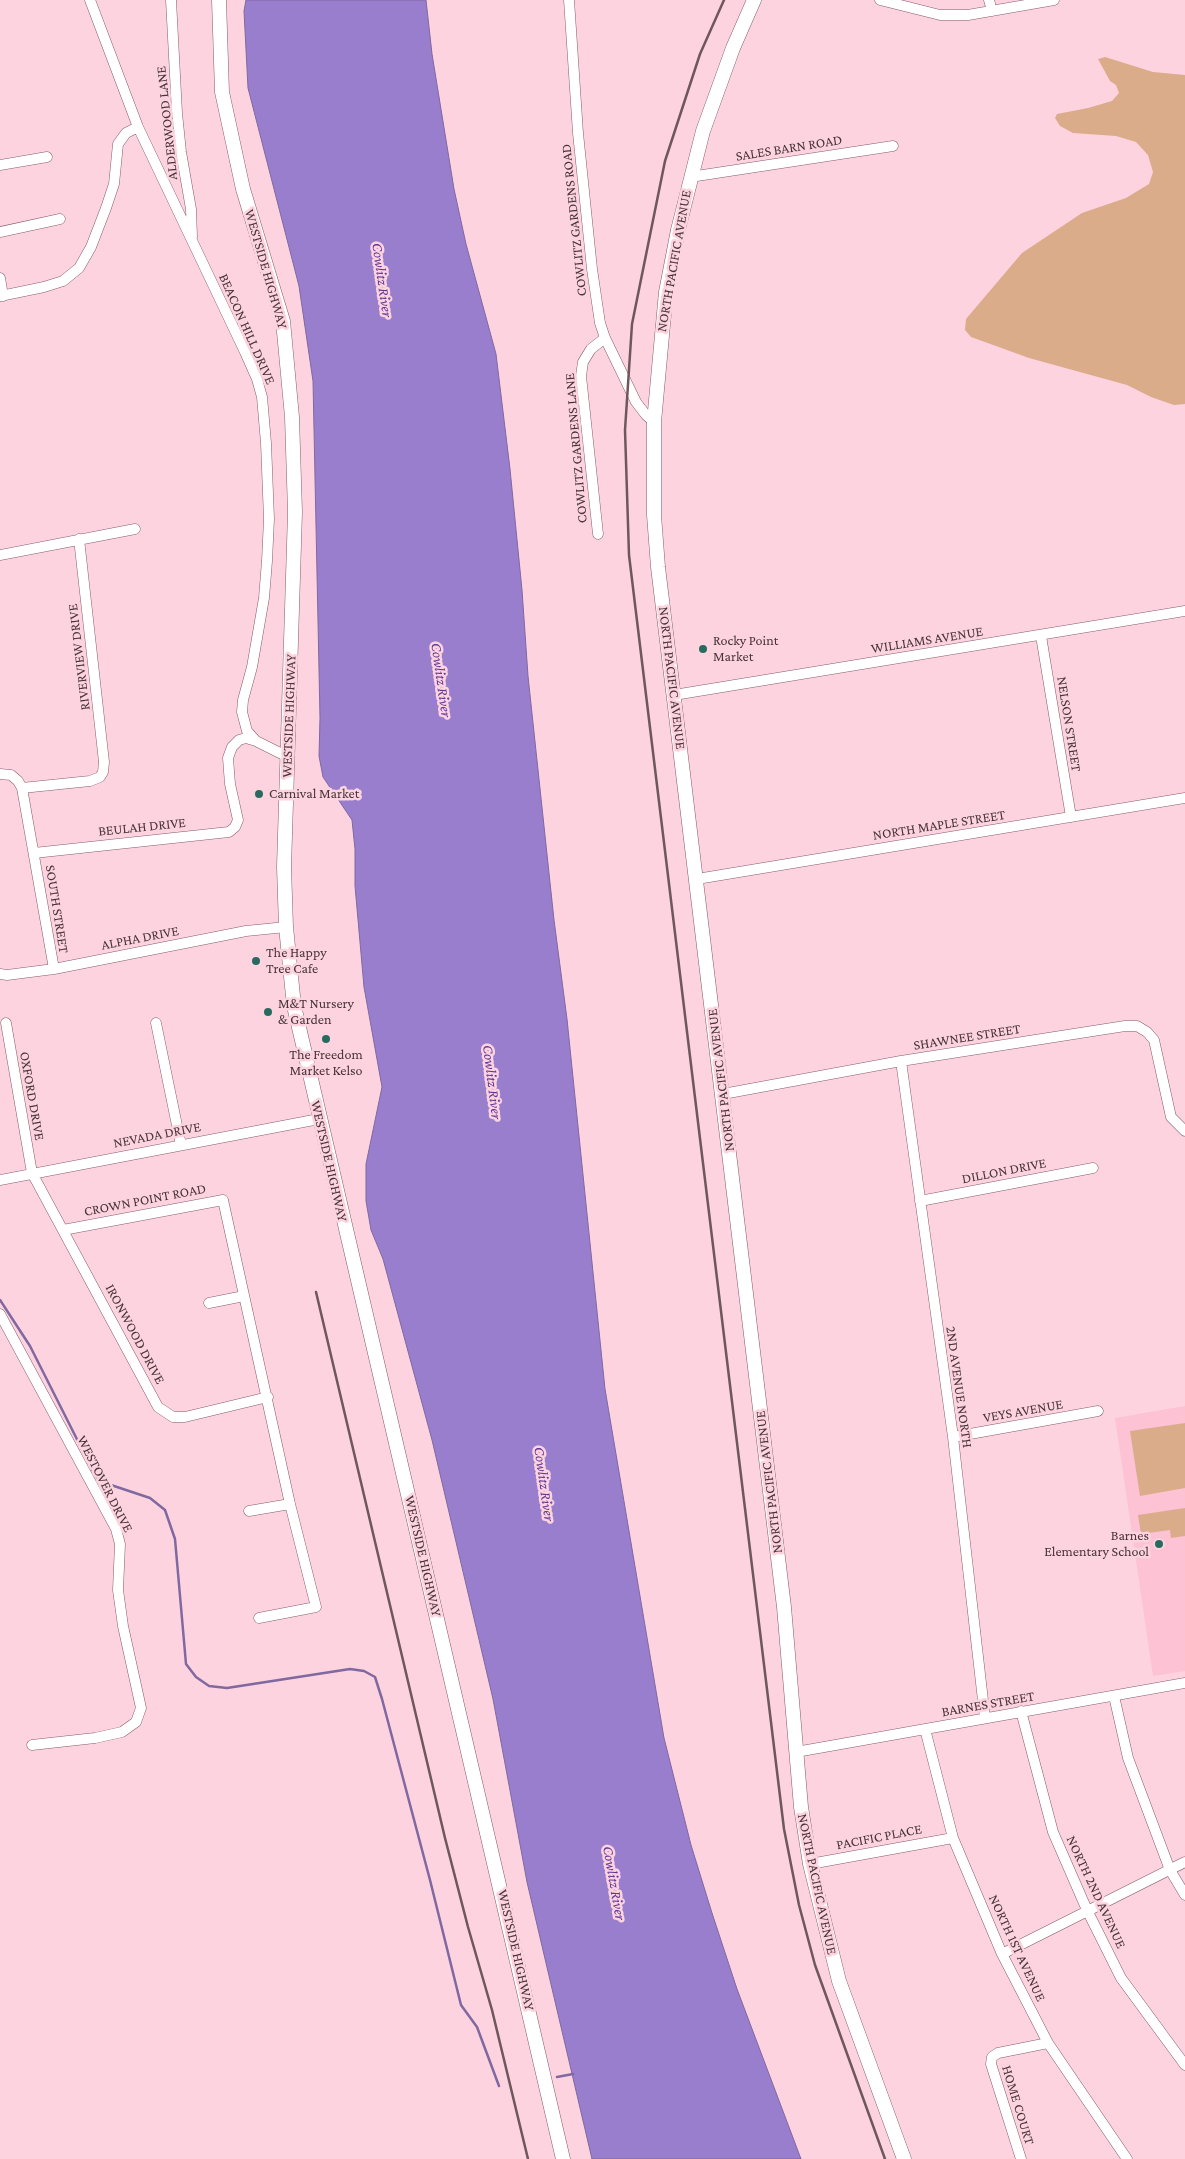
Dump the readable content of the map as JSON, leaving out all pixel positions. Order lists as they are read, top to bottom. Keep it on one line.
{"streets":{"street":["ALDERWOOD LANE","SALES BARN ROAD","COWLITZ GARDENS ROAD","NORTH PACIFIC AVENUE","WESTSIDE HIGHWAY","BEACON HILL DRIVE","COWLITZ GARDENS LANE","WILLIAMS AVENUE","RIVERVIEW DRIVE","NELSON STREET","NORTH MAPLE STREET","BEULAH DRIVE","SOUTH STREET","ALPHA DRIVE","SHAWNEE STREET","OXFORD DRIVE","NEVADA DRIVE","DILLON DRIVE","CROWN POINT ROAD","IRONWOOD DRIVE","2ND AVENUE NORTH","VEYS AVENUE","WESTOVER DRIVE","BARNES STREET","PACIFIC PLACE","NORTH 2ND AVENUE","NORTH 1ST AVENUE","HOME COURT"]},"crossings":[["ALDERWOOD LANE","BEACON HILL DRIVE"],["SALES BARN ROAD","NORTH PACIFIC AVENUE"],["COWLITZ GARDENS ROAD","NORTH PACIFIC AVENUE"],["COWLITZ GARDENS ROAD","COWLITZ GARDENS LANE"],["NORTH PACIFIC AVENUE","WILLIAMS AVENUE"],["NORTH PACIFIC AVENUE","NORTH MAPLE STREET"],["NORTH PACIFIC AVENUE","SHAWNEE STREET"],["NORTH PACIFIC AVENUE","BARNES STREET"],["NORTH PACIFIC AVENUE","PACIFIC PLACE"],["WESTSIDE HIGHWAY","ALPHA DRIVE"],["WESTSIDE HIGHWAY","NEVADA DRIVE"],["BEACON HILL DRIVE","BEULAH DRIVE"],["WILLIAMS AVENUE","NELSON STREET"],["NELSON STREET","NORTH MAPLE STREET"],["BEULAH DRIVE","SOUTH STREET"],["SOUTH STREET","ALPHA DRIVE"],["SHAWNEE STREET","2ND AVENUE NORTH"],["OXFORD DRIVE","NEVADA DRIVE"],["OXFORD DRIVE","IRONWOOD DRIVE"],["NEVADA DRIVE","IRONWOOD DRIVE"],["DILLON DRIVE","2ND AVENUE NORTH"],["CROWN POINT ROAD","IRONWOOD DRIVE"],["2ND AVENUE NORTH","VEYS AVENUE"],["2ND AVENUE NORTH","BARNES STREET"],["BARNES STREET","NORTH 2ND AVENUE"],["BARNES STREET","NORTH 1ST AVENUE"],["PACIFIC PLACE","NORTH 1ST AVENUE"],["NORTH 1ST AVENUE","HOME COURT"]],"water":["Cowlitz River"],"places":["Rocky Point Market","Carnival Market","The Happy Tree Cafe","M&T Nursery & Garden","The Freedom Market Kelso","Barnes Elementary School"]}
